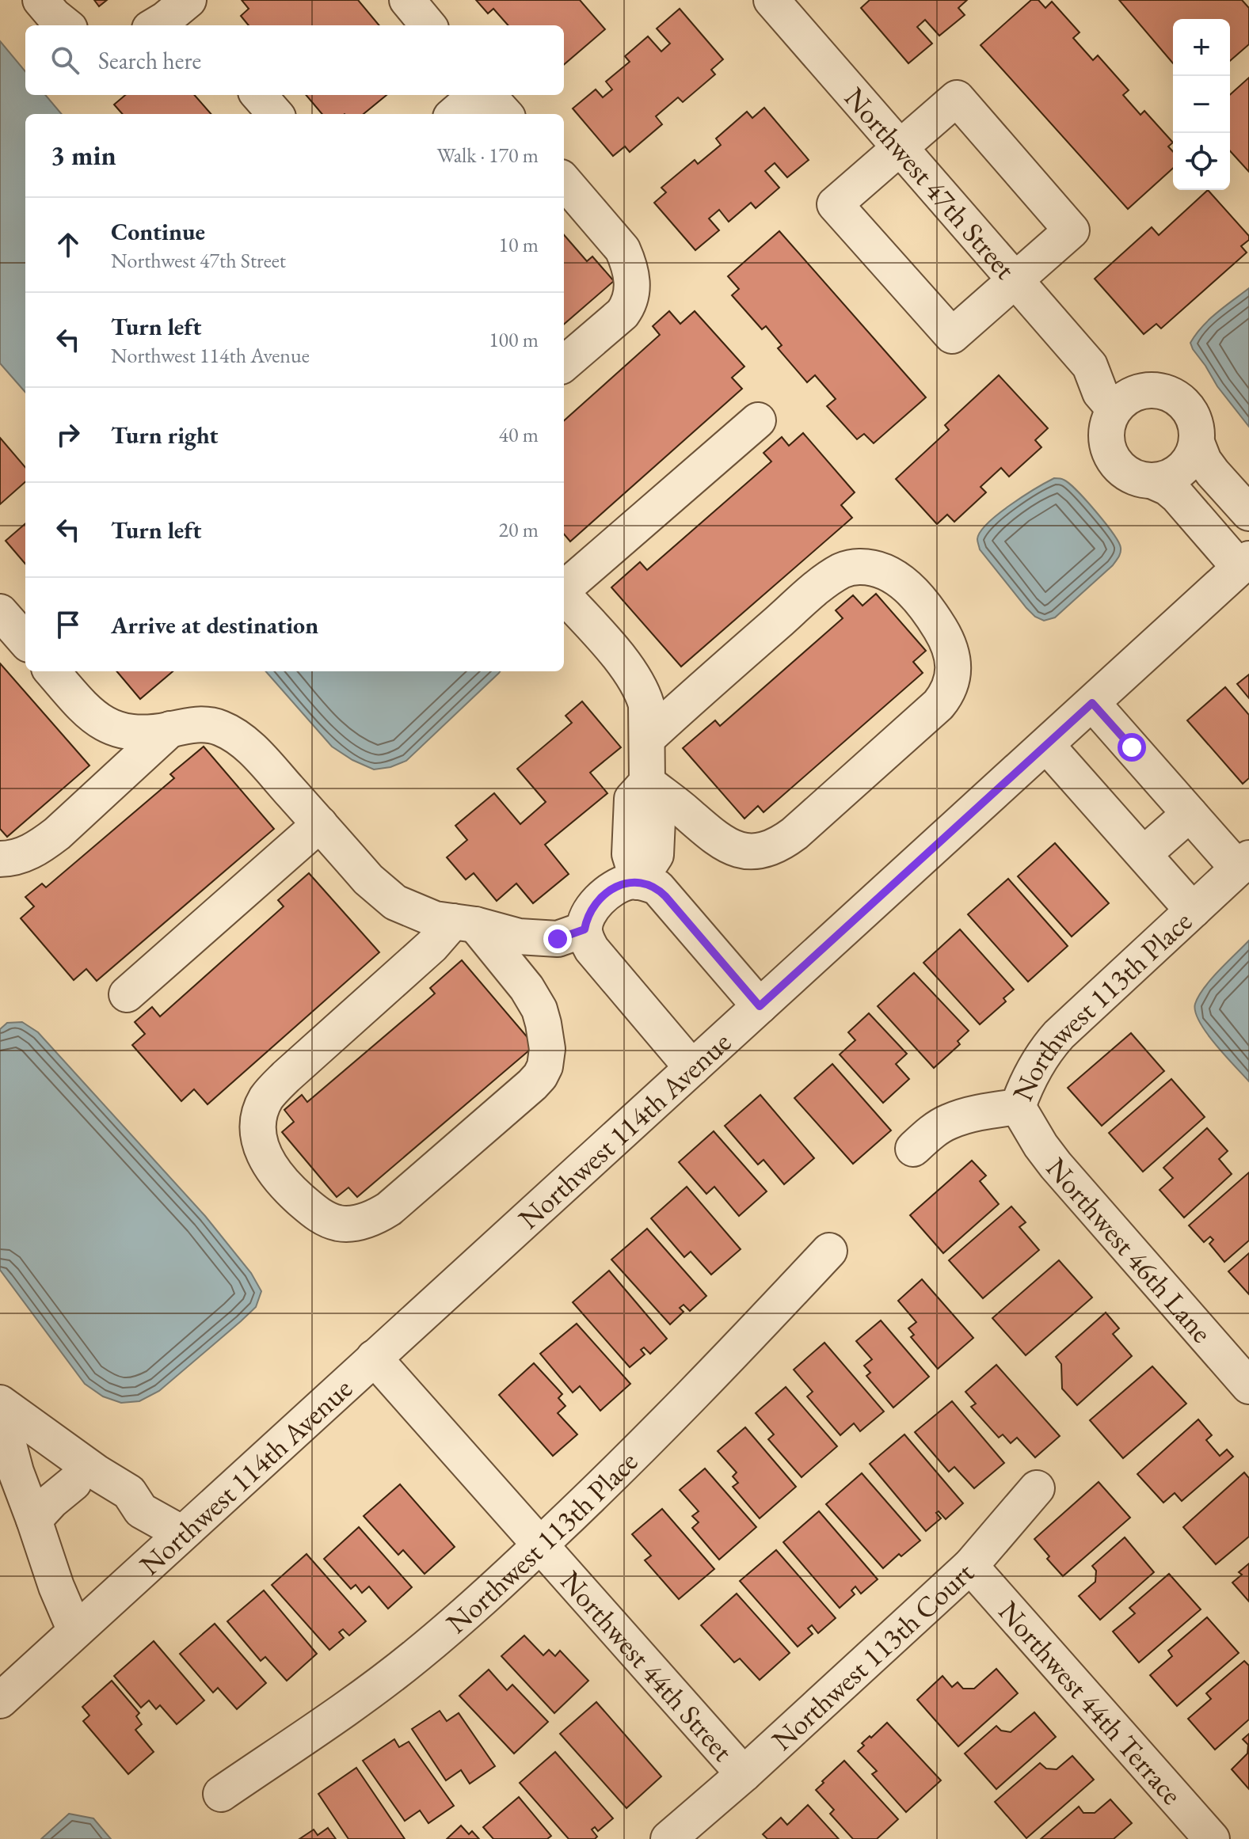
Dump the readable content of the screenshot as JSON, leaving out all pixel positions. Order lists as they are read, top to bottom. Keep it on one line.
{"streets":{"street":["Northwest 47th Street","Northwest 113th Place","Northwest 114th Avenue","Northwest 46th Lane","Northwest 113th Court","Northwest 44th Street","Northwest 44th Terrace"]},"crossings":[["Northwest 113th Place","Northwest 46th Lane"],["Northwest 113th Place","Northwest 44th Street"],["Northwest 114th Avenue","Northwest 44th Street"],["Northwest 113th Court","Northwest 44th Street"],["Northwest 113th Court","Northwest 44th Terrace"]],"page":{"map_buttons":["+","−"],"search":"Search here","heading":["3 min","Walk · 170 m"],"list":[["Continue","Northwest 47th Street","10 m"],["Turn left","Northwest 114th Avenue","100 m"],["Turn right","40 m"],["Turn left","20 m"],"Arrive at destination"]}}
